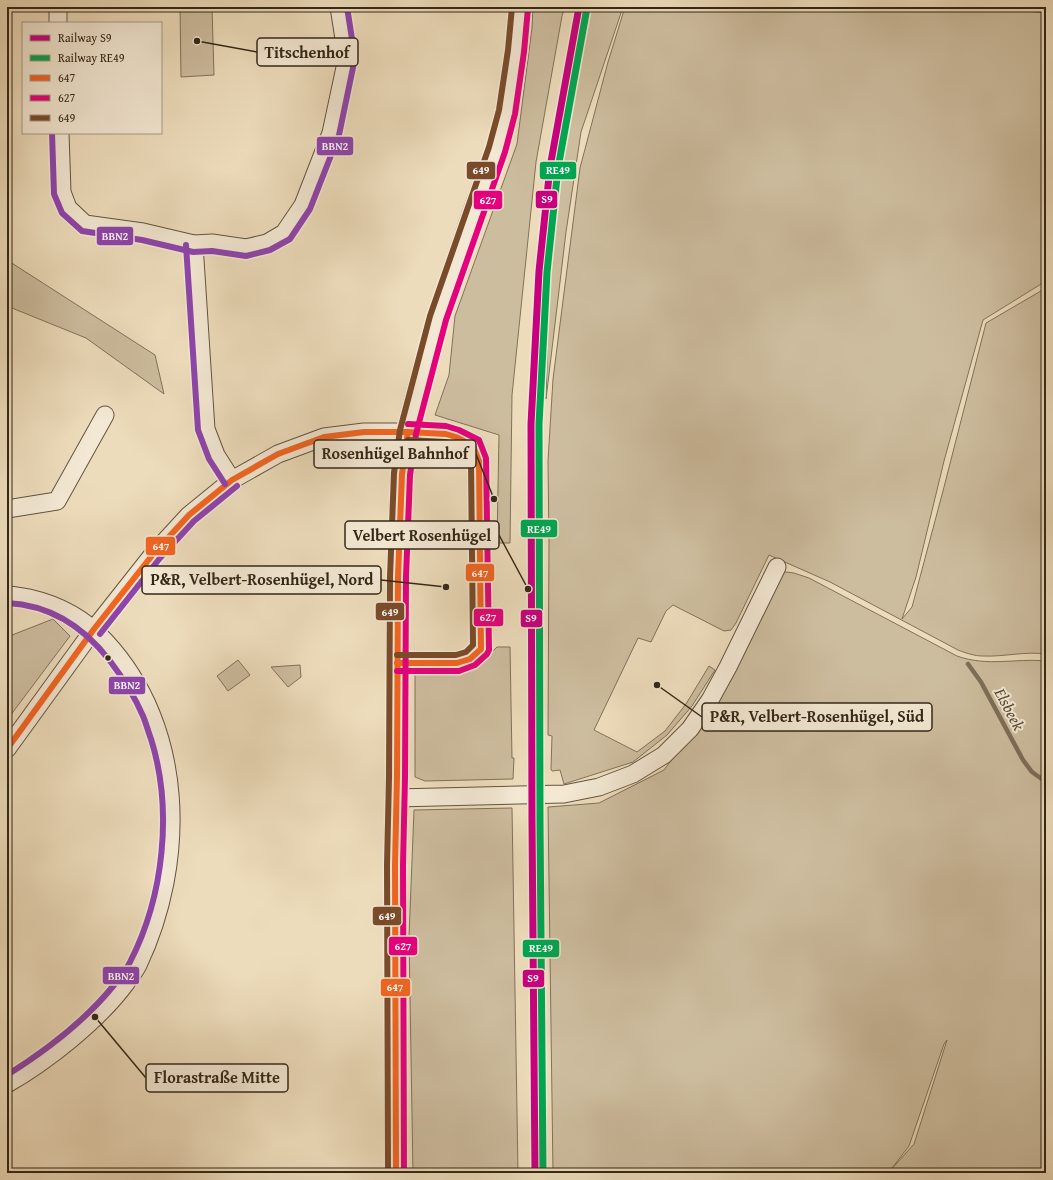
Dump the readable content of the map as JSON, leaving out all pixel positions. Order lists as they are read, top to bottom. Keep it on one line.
{"water":["Elsbeek"],"places":["Titschenhof","Rosenhügel Bahnhof","P&R, Velbert-Rosenhügel, Nord","Velbert Rosenhügel","P&R, Velbert-Rosenhügel, Süd","Florastraße Mitte"],"lines":["rail line S9","transit line 649","transit line BBN2","rail line RE49","transit line 627","transit line 647"],"legend":["Railway S9","Railway RE49","647","627","649"]}
